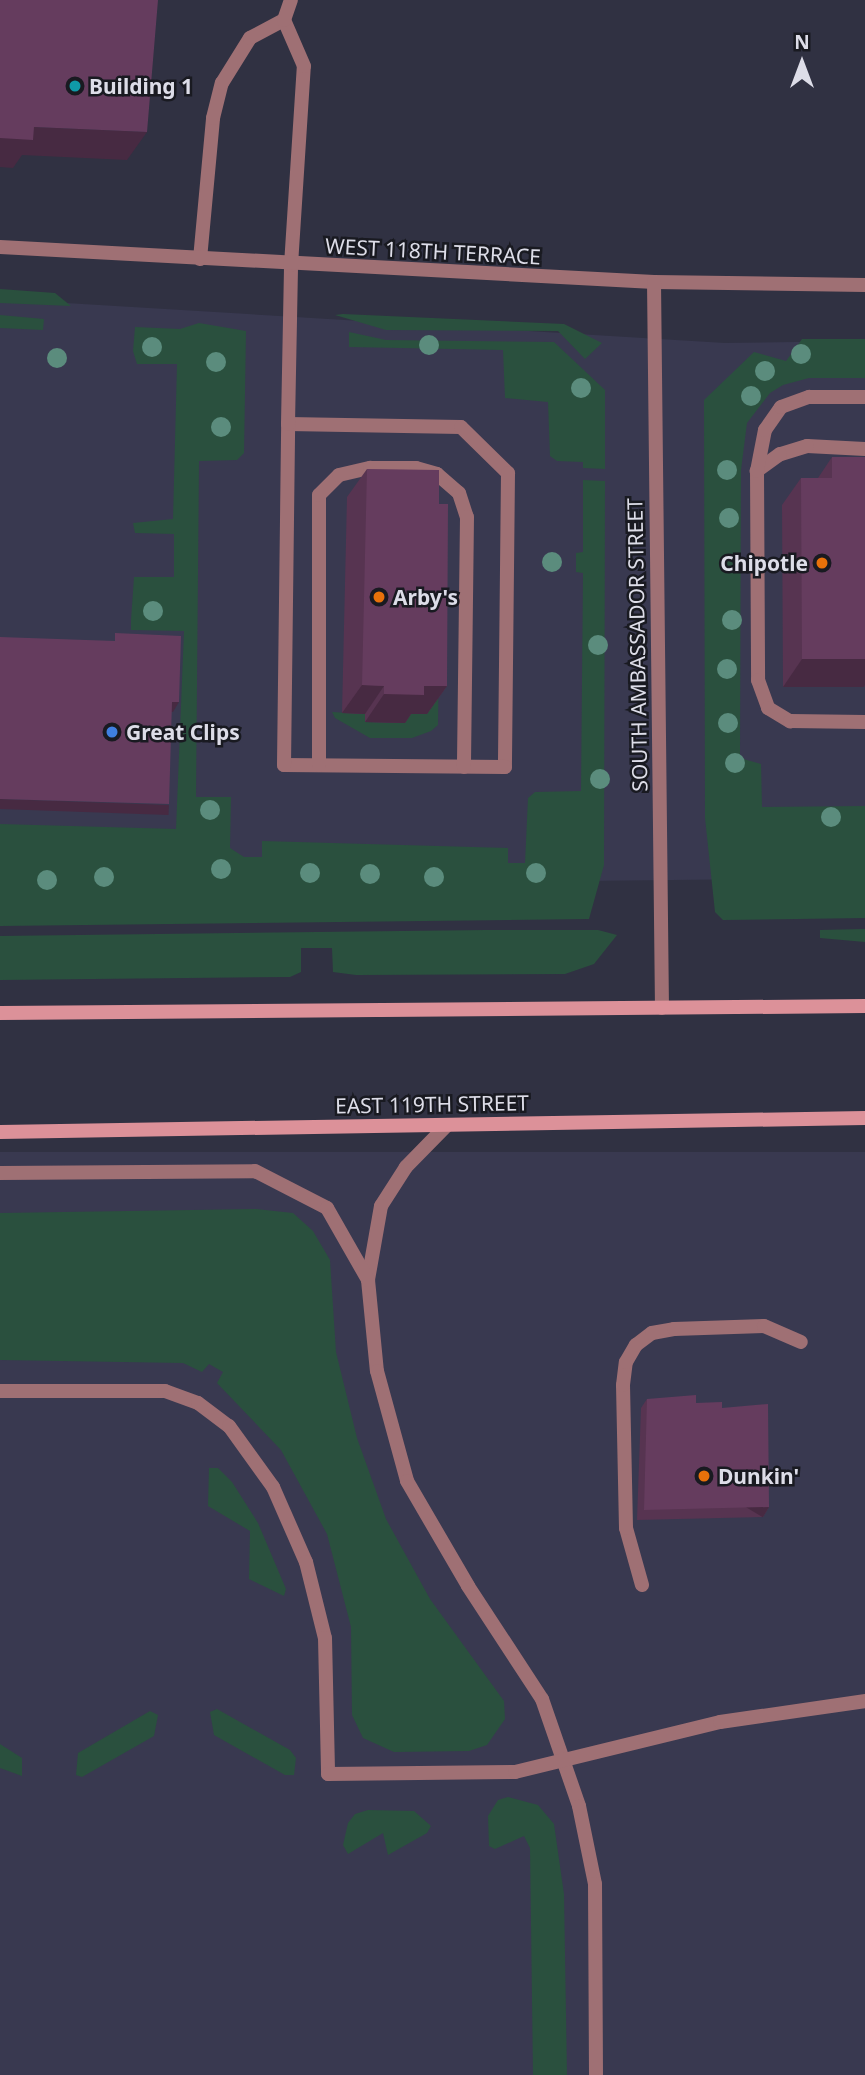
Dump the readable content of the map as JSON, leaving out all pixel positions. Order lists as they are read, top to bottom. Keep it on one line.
{"streets":{"main road":["EAST 119TH STREET"],"street":["WEST 118TH TERRACE","SOUTH AMBASSADOR STREET"]},"crossings":[["WEST 118TH TERRACE","SOUTH AMBASSADOR STREET"]],"places":["Building 1","Chipotle","Arby's","Great Clips","Dunkin'"],"north":"top"}
